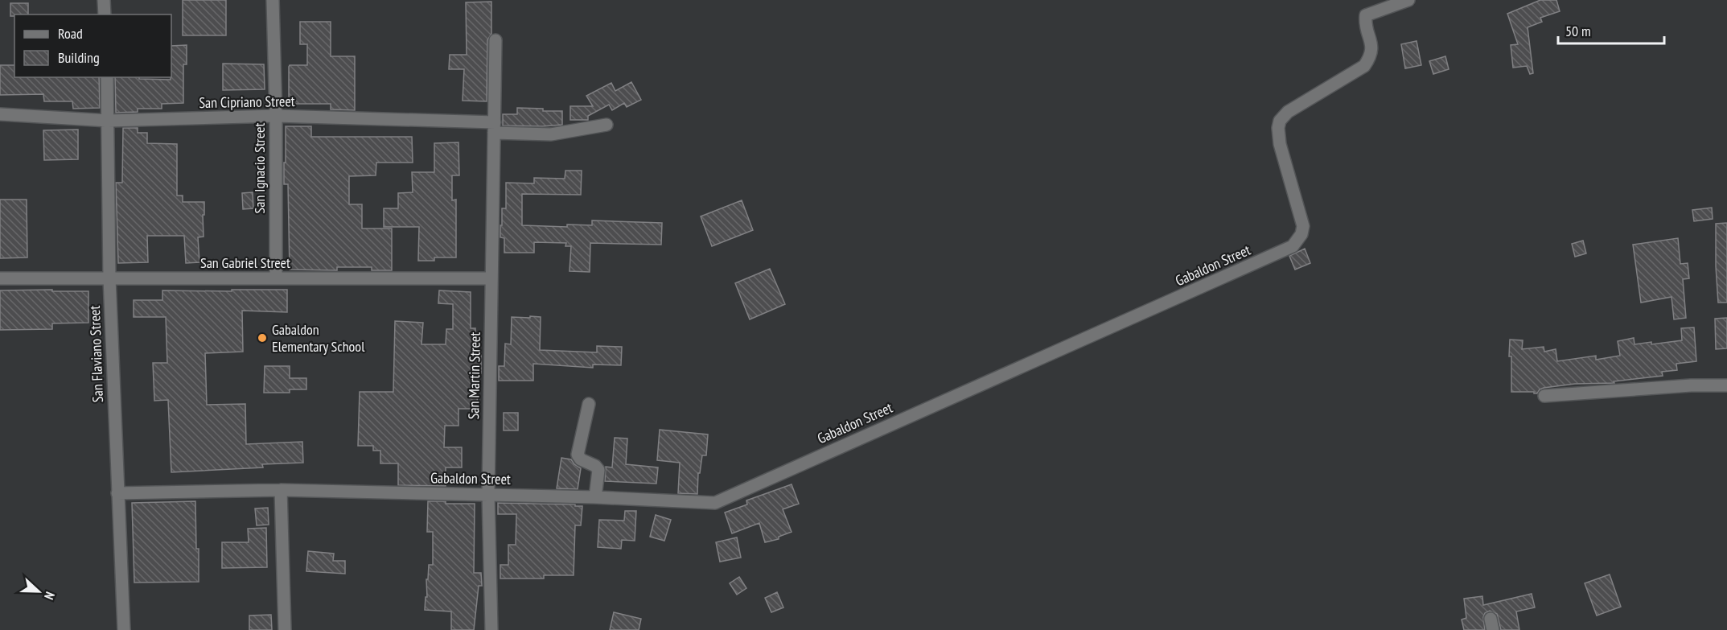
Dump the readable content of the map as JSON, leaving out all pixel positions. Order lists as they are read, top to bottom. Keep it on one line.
{"streets":{"street":["San Cipriano Street","San Ignacio Street","San Gabriel Street","Gabaldon Street","San Flaviano Street","San Martin Street"]},"crossings":[["San Cipriano Street","San Ignacio Street"],["San Cipriano Street","San Flaviano Street"],["San Cipriano Street","San Martin Street"],["San Ignacio Street","San Gabriel Street"],["San Gabriel Street","San Flaviano Street"],["San Gabriel Street","San Martin Street"],["Gabaldon Street","San Flaviano Street"],["Gabaldon Street","San Martin Street"]],"places":["Gabaldon Elementary School"],"legend":["Road","Building"],"scale_bar":"50 m","north":"right"}
